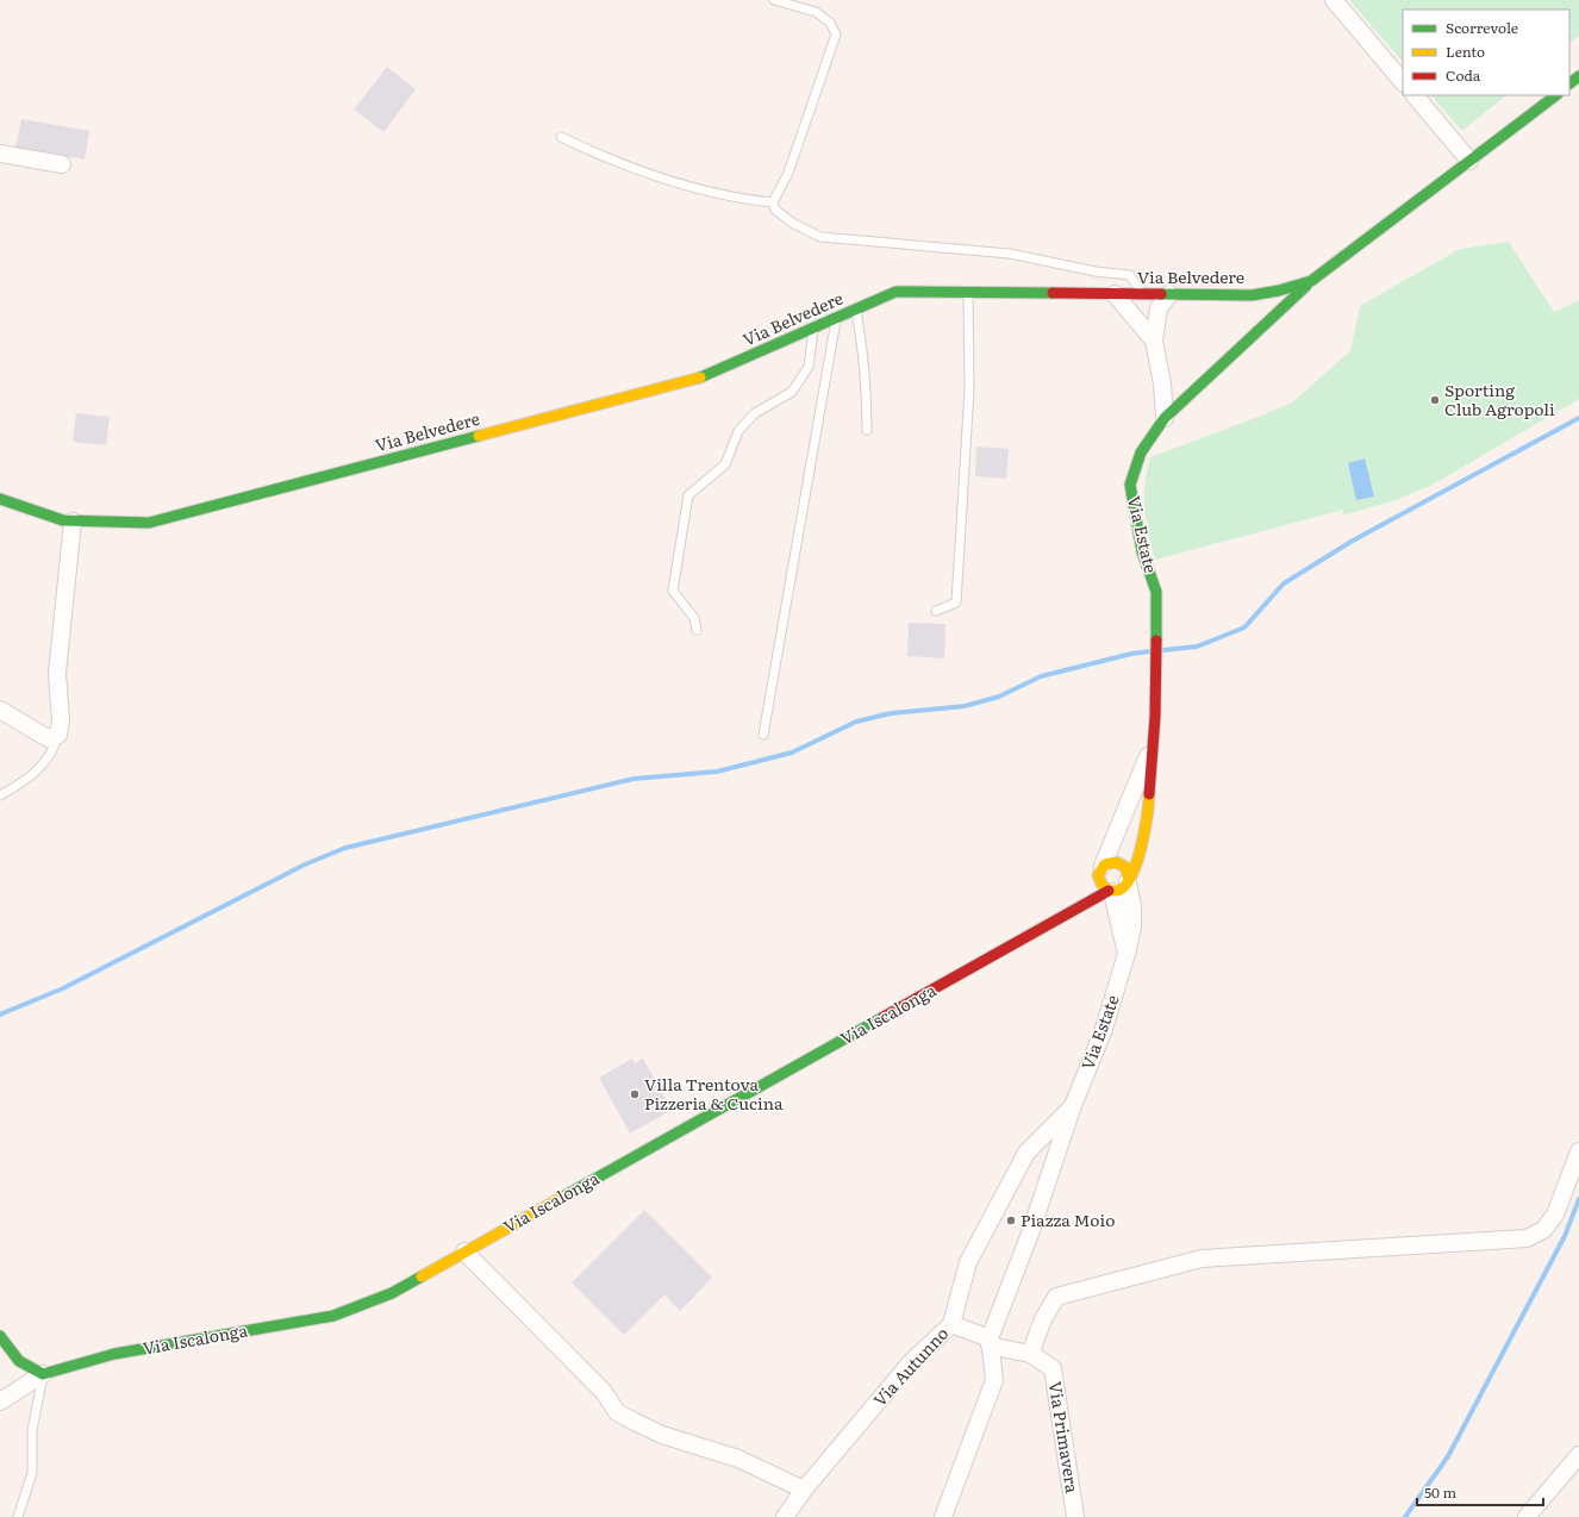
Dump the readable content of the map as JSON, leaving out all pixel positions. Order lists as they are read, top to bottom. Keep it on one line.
{"streets":{"street":["Via Belvedere","Via Estate","Via Iscalonga","Via Autunno","Via Primavera"]},"crossings":[["Via Belvedere","Via Estate"],["Via Estate","Via Iscalonga"],["Via Estate","Via Autunno"],["Via Estate","Via Primavera"]],"places":["Sporting Club Agropoli","Villa Trentova Pizzeria & Cucina","Piazza Moio"],"legend":["Scorrevole","Lento","Coda"],"scale_bar":"50 m"}
